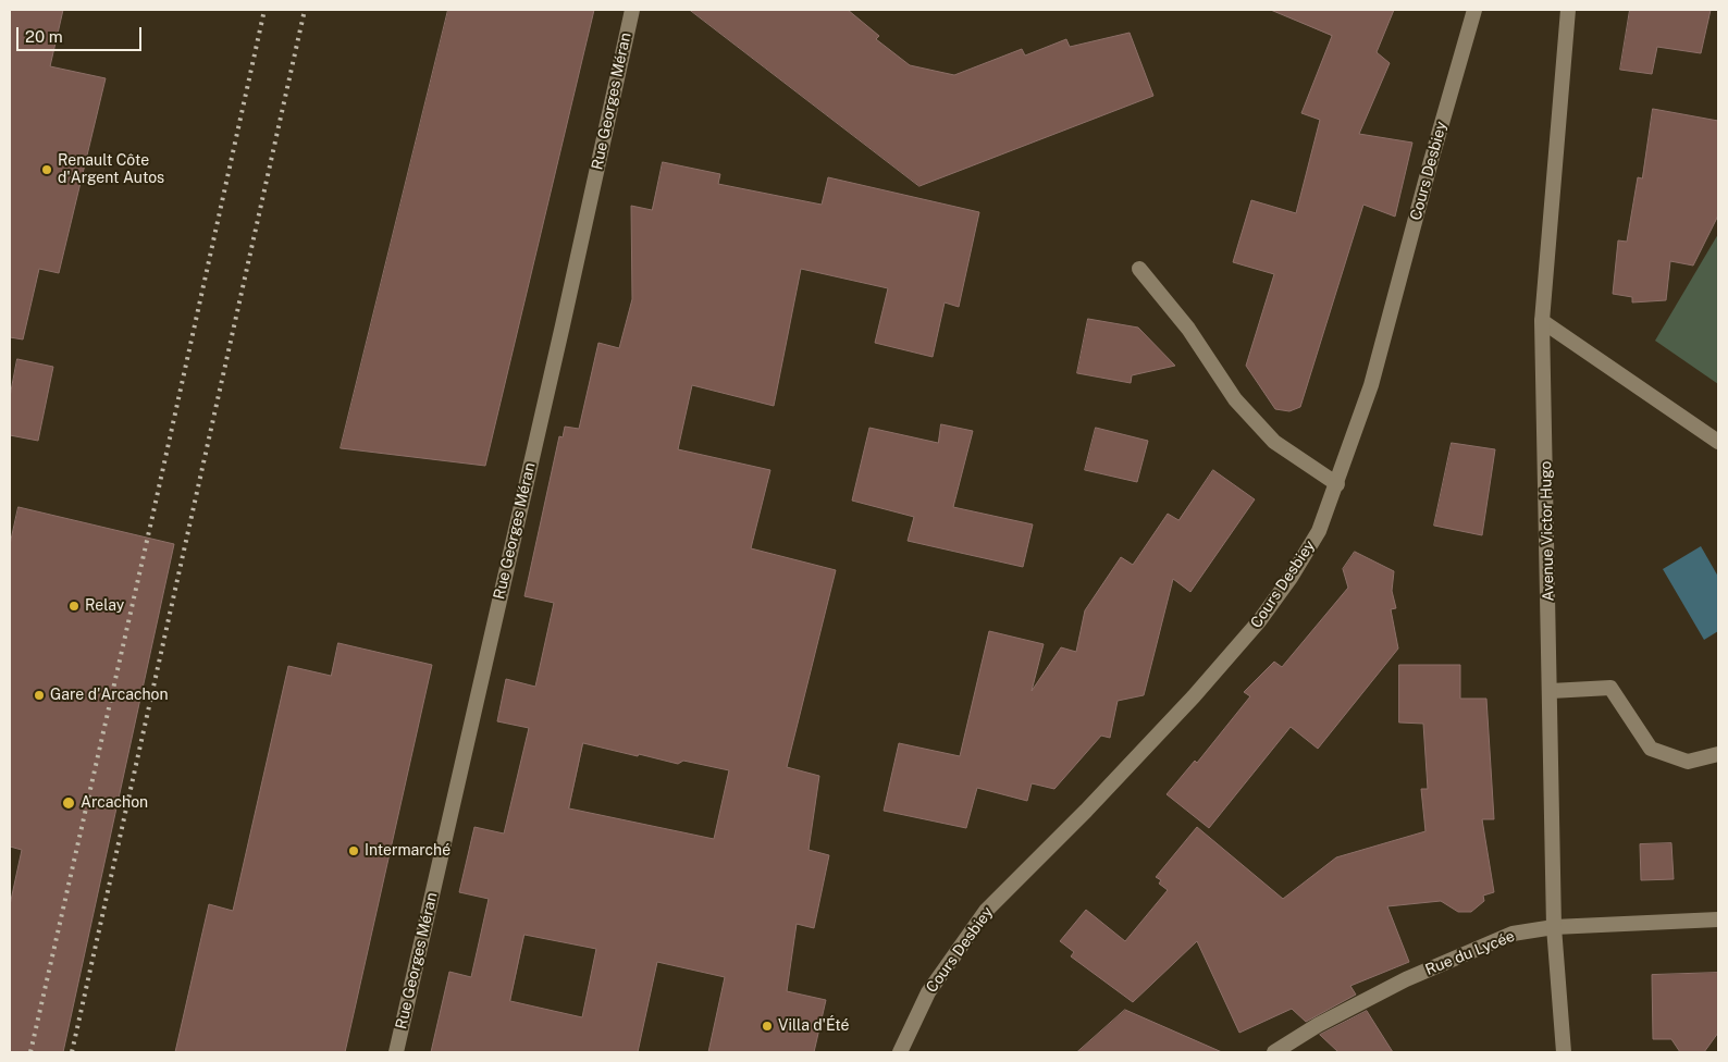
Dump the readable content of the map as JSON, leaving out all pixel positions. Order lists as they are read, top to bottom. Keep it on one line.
{"streets":{"street":["Rue Georges Méran","Cours Desbiey","Avenue Victor Hugo","Rue du Lycée"]},"crossings":[["Avenue Victor Hugo","Rue du Lycée"]],"places":["Renault Côte d'Argent Autos","Relay","Gare d'Arcachon","Arcachon","Intermarché","Villa d'Été"],"scale_bar":"20 m"}
